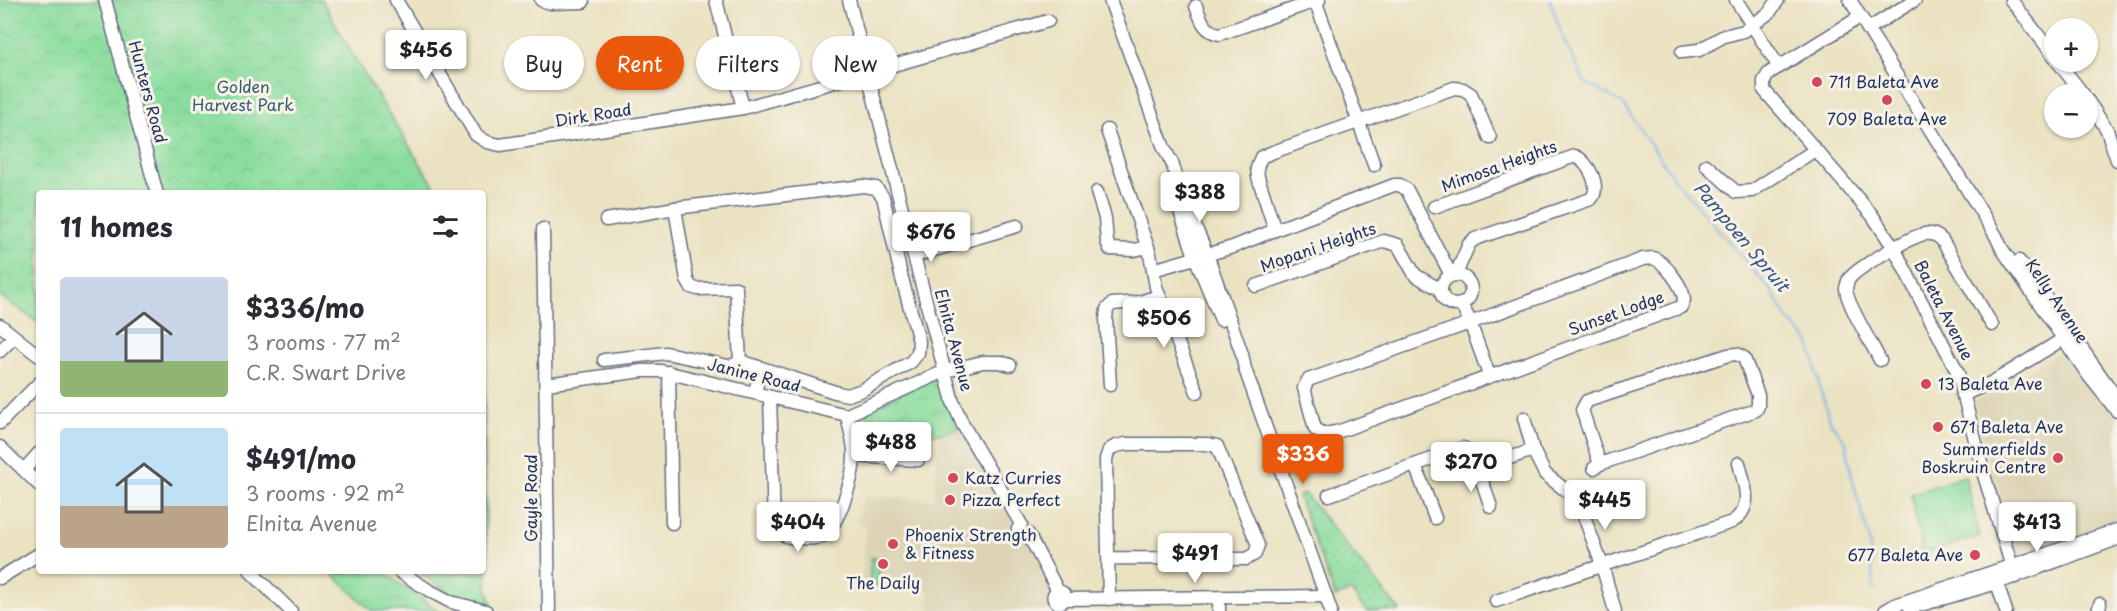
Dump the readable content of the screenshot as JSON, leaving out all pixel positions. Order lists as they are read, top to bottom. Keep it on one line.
{"streets":{"street":["Hunters Road","Dirk Road","Mimosa Heights","Mopani Heights","Kelly Avenue","Baleta Avenue","Sunset Lodge","Elnita Avenue","Janine Road","Gayle Road"]},"crossings":[["Mimosa Heights","Mopani Heights"],["Janine Road","Gayle Road"]],"water":["Pampoen Spruit"],"parks":["Golden Harvest Park"],"places":["711 Baleta Ave","709 Baleta Ave","13 Baleta Ave","671 Baleta Ave","Summerfields Boskruin Centre","Katz Curries","Pizza Perfect","Phoenix Strength & Fitness","677 Baleta Ave","The Daily"],"page":{"map_buttons":["+","−"],"price":["$456","$388","$676","$506","$488","$336","$270","$445","$404","$413","$491"],"chip":["Buy","Rent","Filters","New"],"heading":"11 homes","list":[{"name":"$336/mo","note":"3 rooms · 77 m² · C.R. Swart Drive"},{"name":"$491/mo","note":"3 rooms · 92 m² · Elnita Avenue"}]}}
